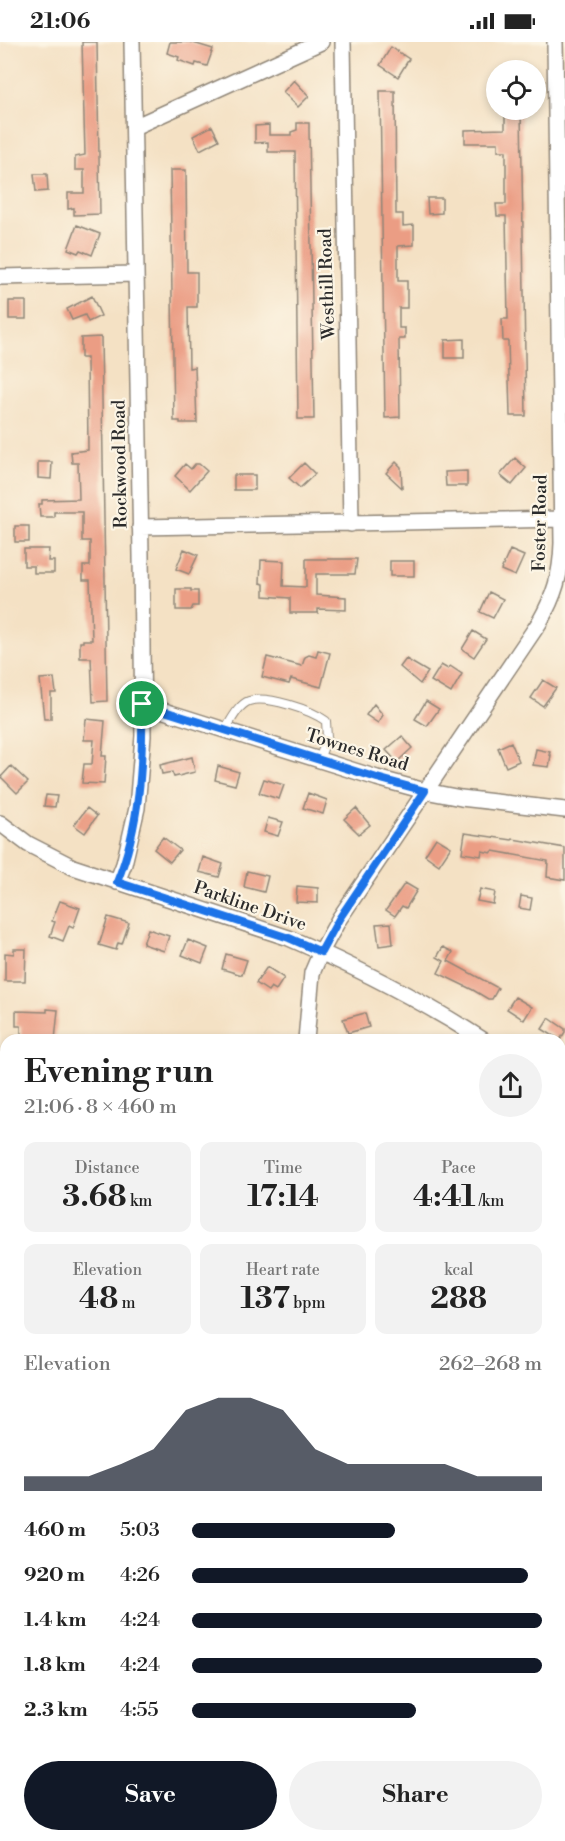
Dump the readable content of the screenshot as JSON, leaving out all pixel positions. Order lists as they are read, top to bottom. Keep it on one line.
{"streets":{"street":["Westhill Road","Rockwood Road","Foster Road","Townes Road","Parkline Drive"]},"crossings":[["Rockwood Road","Townes Road"],["Rockwood Road","Parkline Drive"],["Foster Road","Townes Road"],["Foster Road","Parkline Drive"]],"page":{"status":"21:06","heading":["Evening run","21:06 · 8 × 460 m"],"stats":[["Distance","3.68 km"],["Time","17:14"],["Pace","4:41 /km"],["Elevation","48 m"],["Heart rate","137 bpm"],["kcal","288"]],"chart":["Elevation","262–268 m"],"list":[{"name":"460 m","note":"5:03"},{"name":"920 m","note":"4:26"},{"name":"1.4 km","note":"4:24"},{"name":"1.8 km","note":"4:24"},{"name":"2.3 km","note":"4:55"}],"buttons":["Save","Share"]}}
